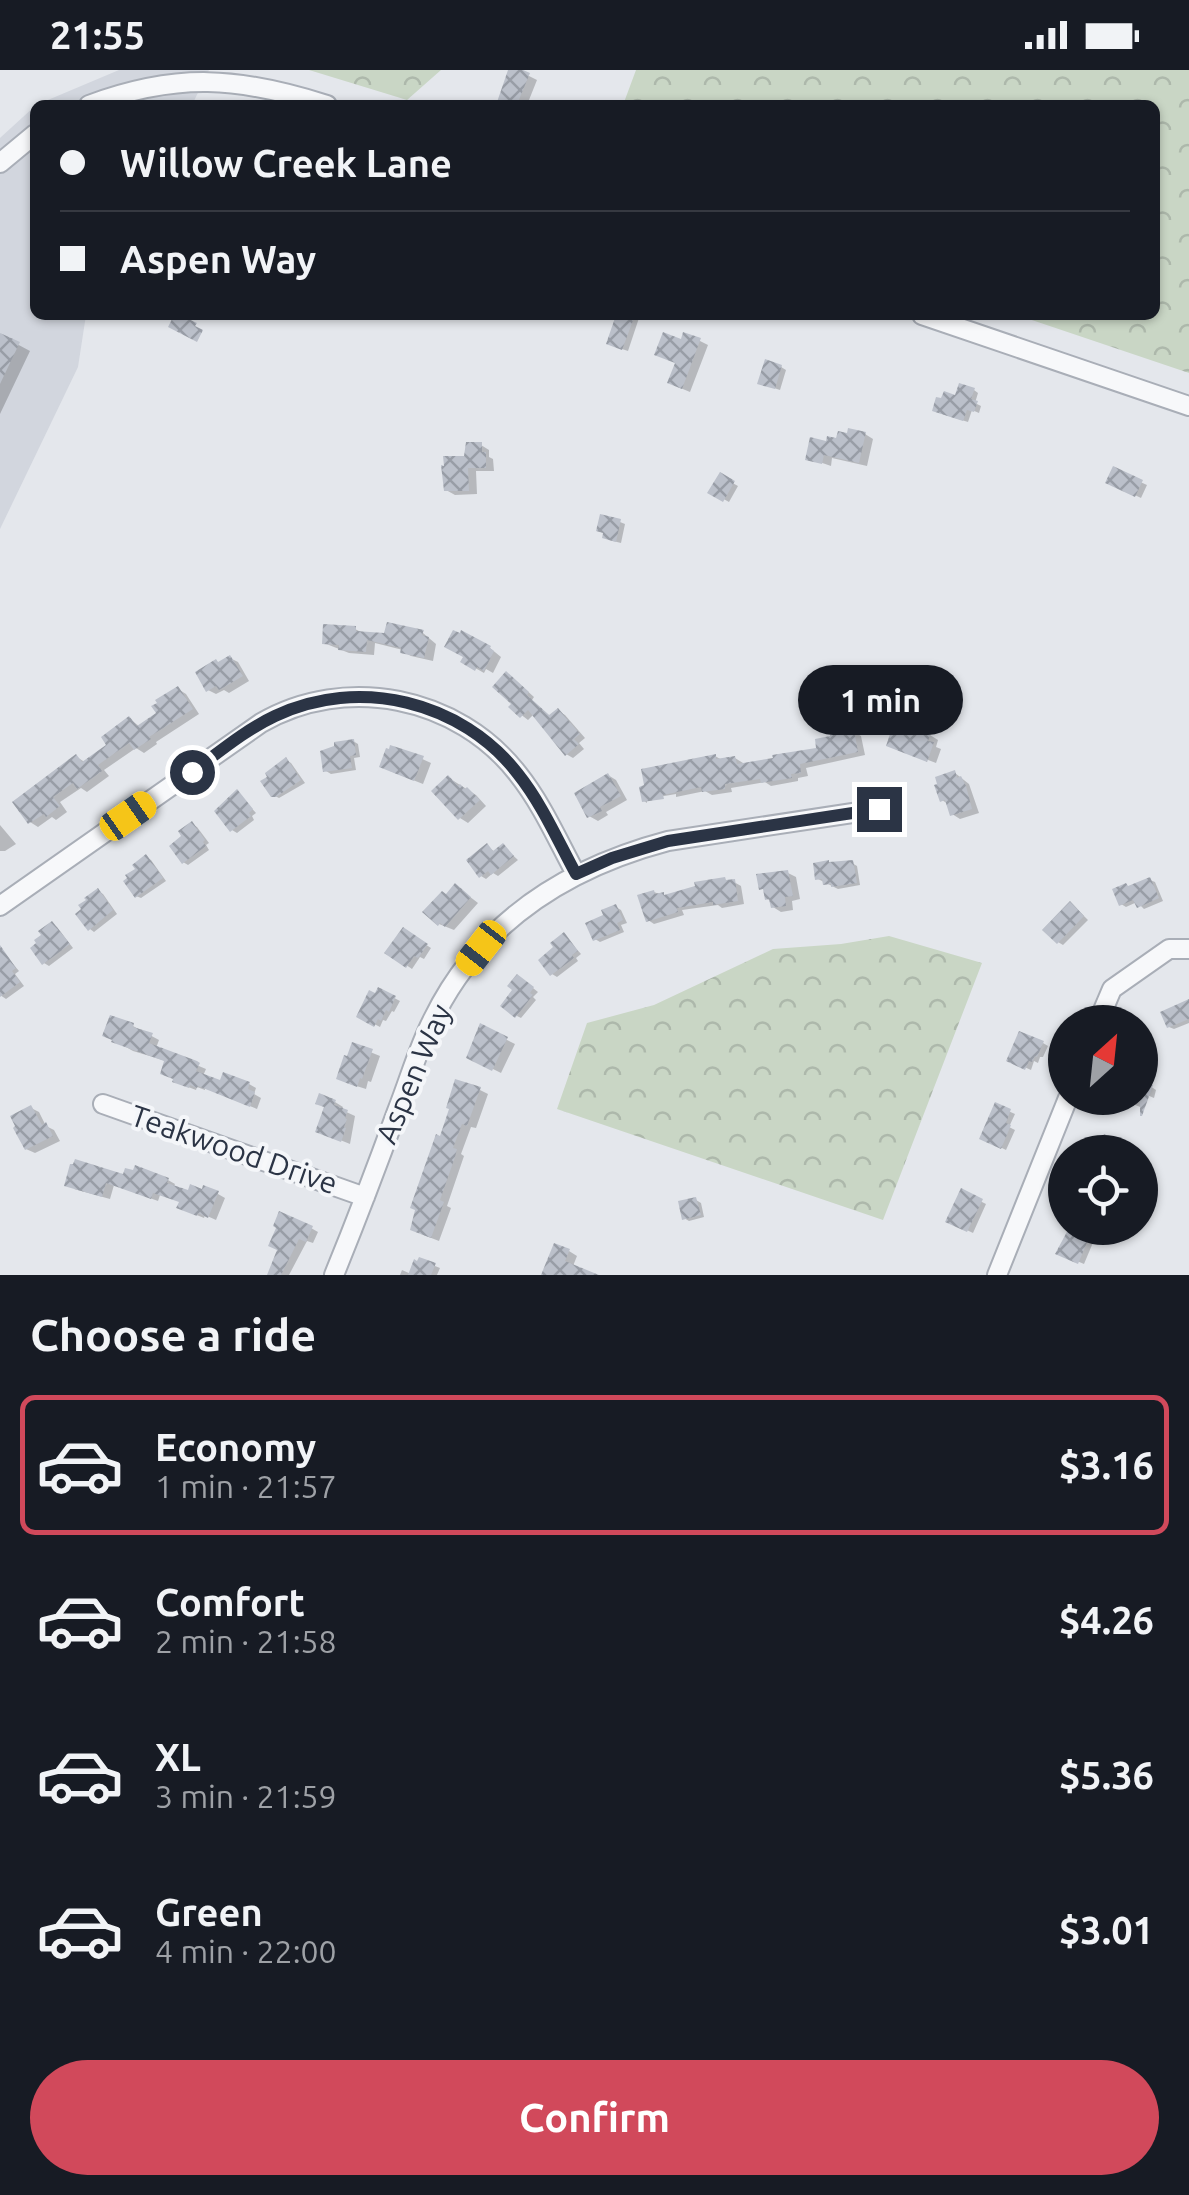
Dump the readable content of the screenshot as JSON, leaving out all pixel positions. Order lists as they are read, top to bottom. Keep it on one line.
{"streets":{"street":["Aspen Way","Teakwood Drive"]},"crossings":[["Aspen Way","Teakwood Drive"]],"north":"top right","page":{"status":"21:55","banner":["Willow Creek Lane","Aspen Way"],"bubble":"1 min","heading":"Choose a ride","list":[{"name":"Economy","note":"1 min · 21:57","value":"$3.16"},{"name":"Comfort","note":"2 min · 21:58","value":"$4.26"},{"name":"XL","note":"3 min · 21:59","value":"$5.36"},{"name":"Green","note":"4 min · 22:00","value":"$3.01"}],"buttons":"Confirm"}}
